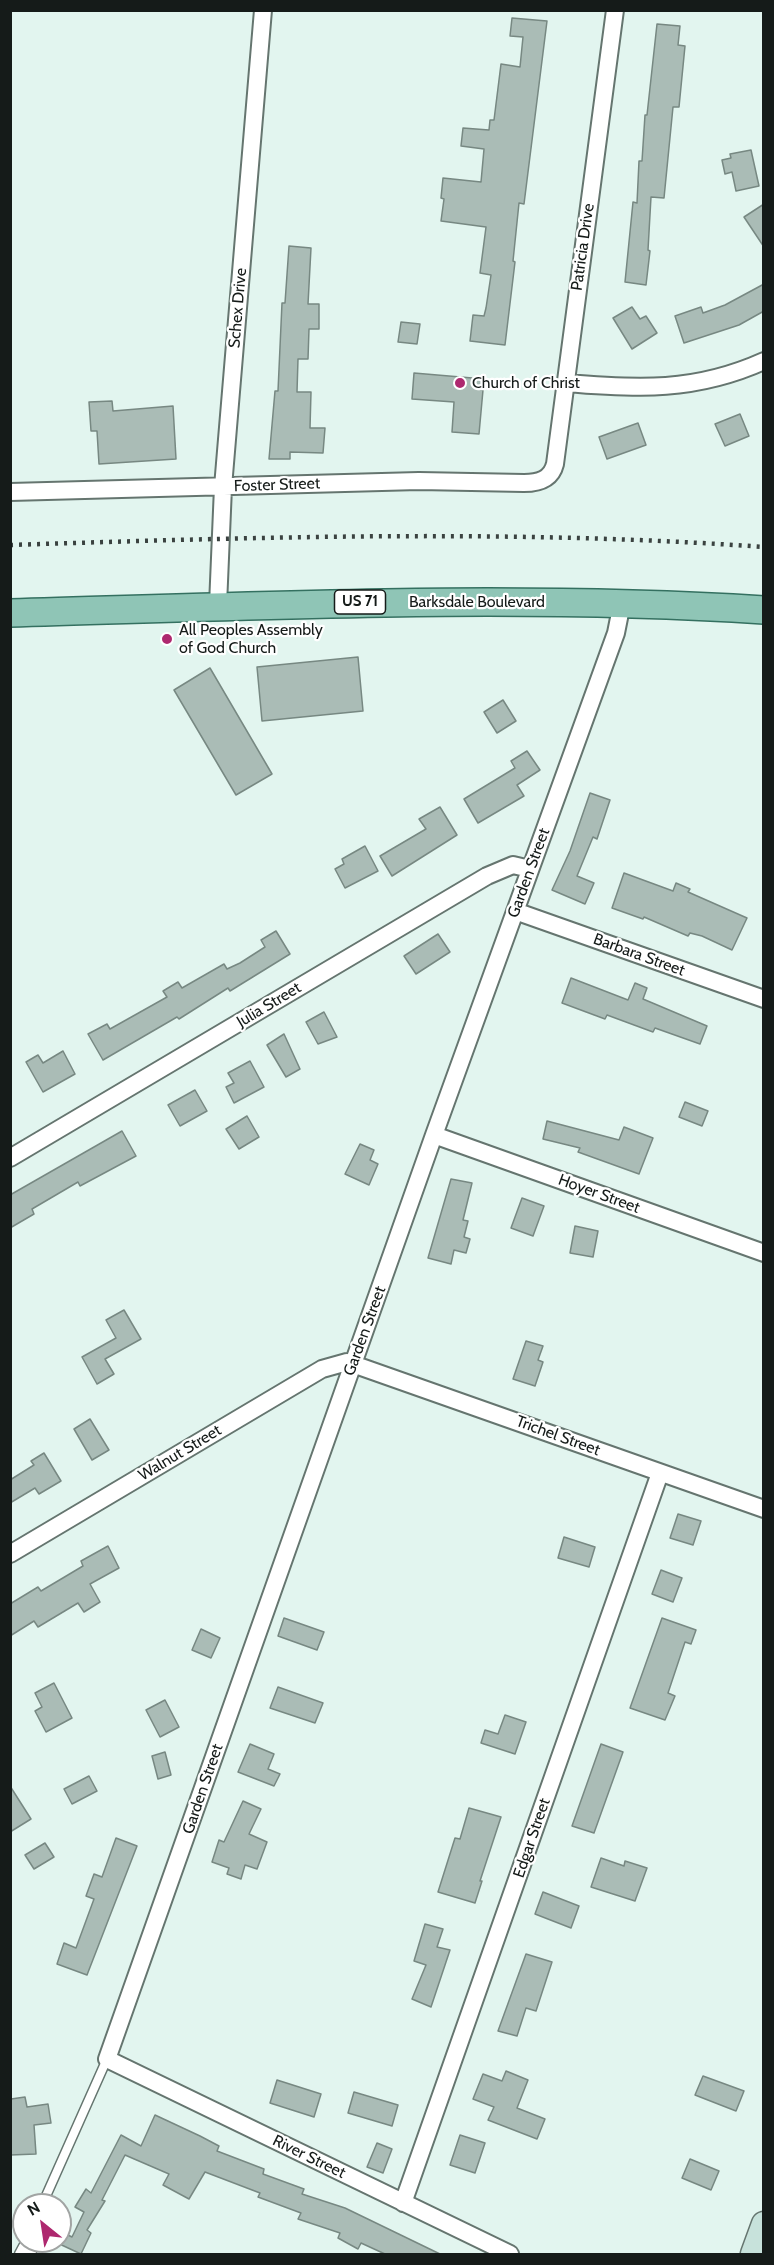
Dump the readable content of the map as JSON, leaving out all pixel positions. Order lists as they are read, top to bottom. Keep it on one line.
{"streets":{"main road":["US 71","Barksdale Boulevard"],"street":["Patricia Drive","Schex Drive","Foster Street","Garden Street","Barbara Street","Julia Street","Hoyer Street","Trichel Street","Walnut Street","Edgar Street","River Street"]},"crossings":[["Patricia Drive","Foster Street"],["Schex Drive","Foster Street"],["Schex Drive","Barksdale Boulevard"],["Barksdale Boulevard","Garden Street"],["Garden Street","Barbara Street"],["Garden Street","Julia Street"],["Garden Street","Hoyer Street"],["Garden Street","Trichel Street"],["Garden Street","Walnut Street"],["Garden Street","River Street"],["Trichel Street","Walnut Street"],["Trichel Street","Edgar Street"],["Edgar Street","River Street"]],"places":["Church of Christ","All Peoples Assembly of God Church"],"north":"top left"}
